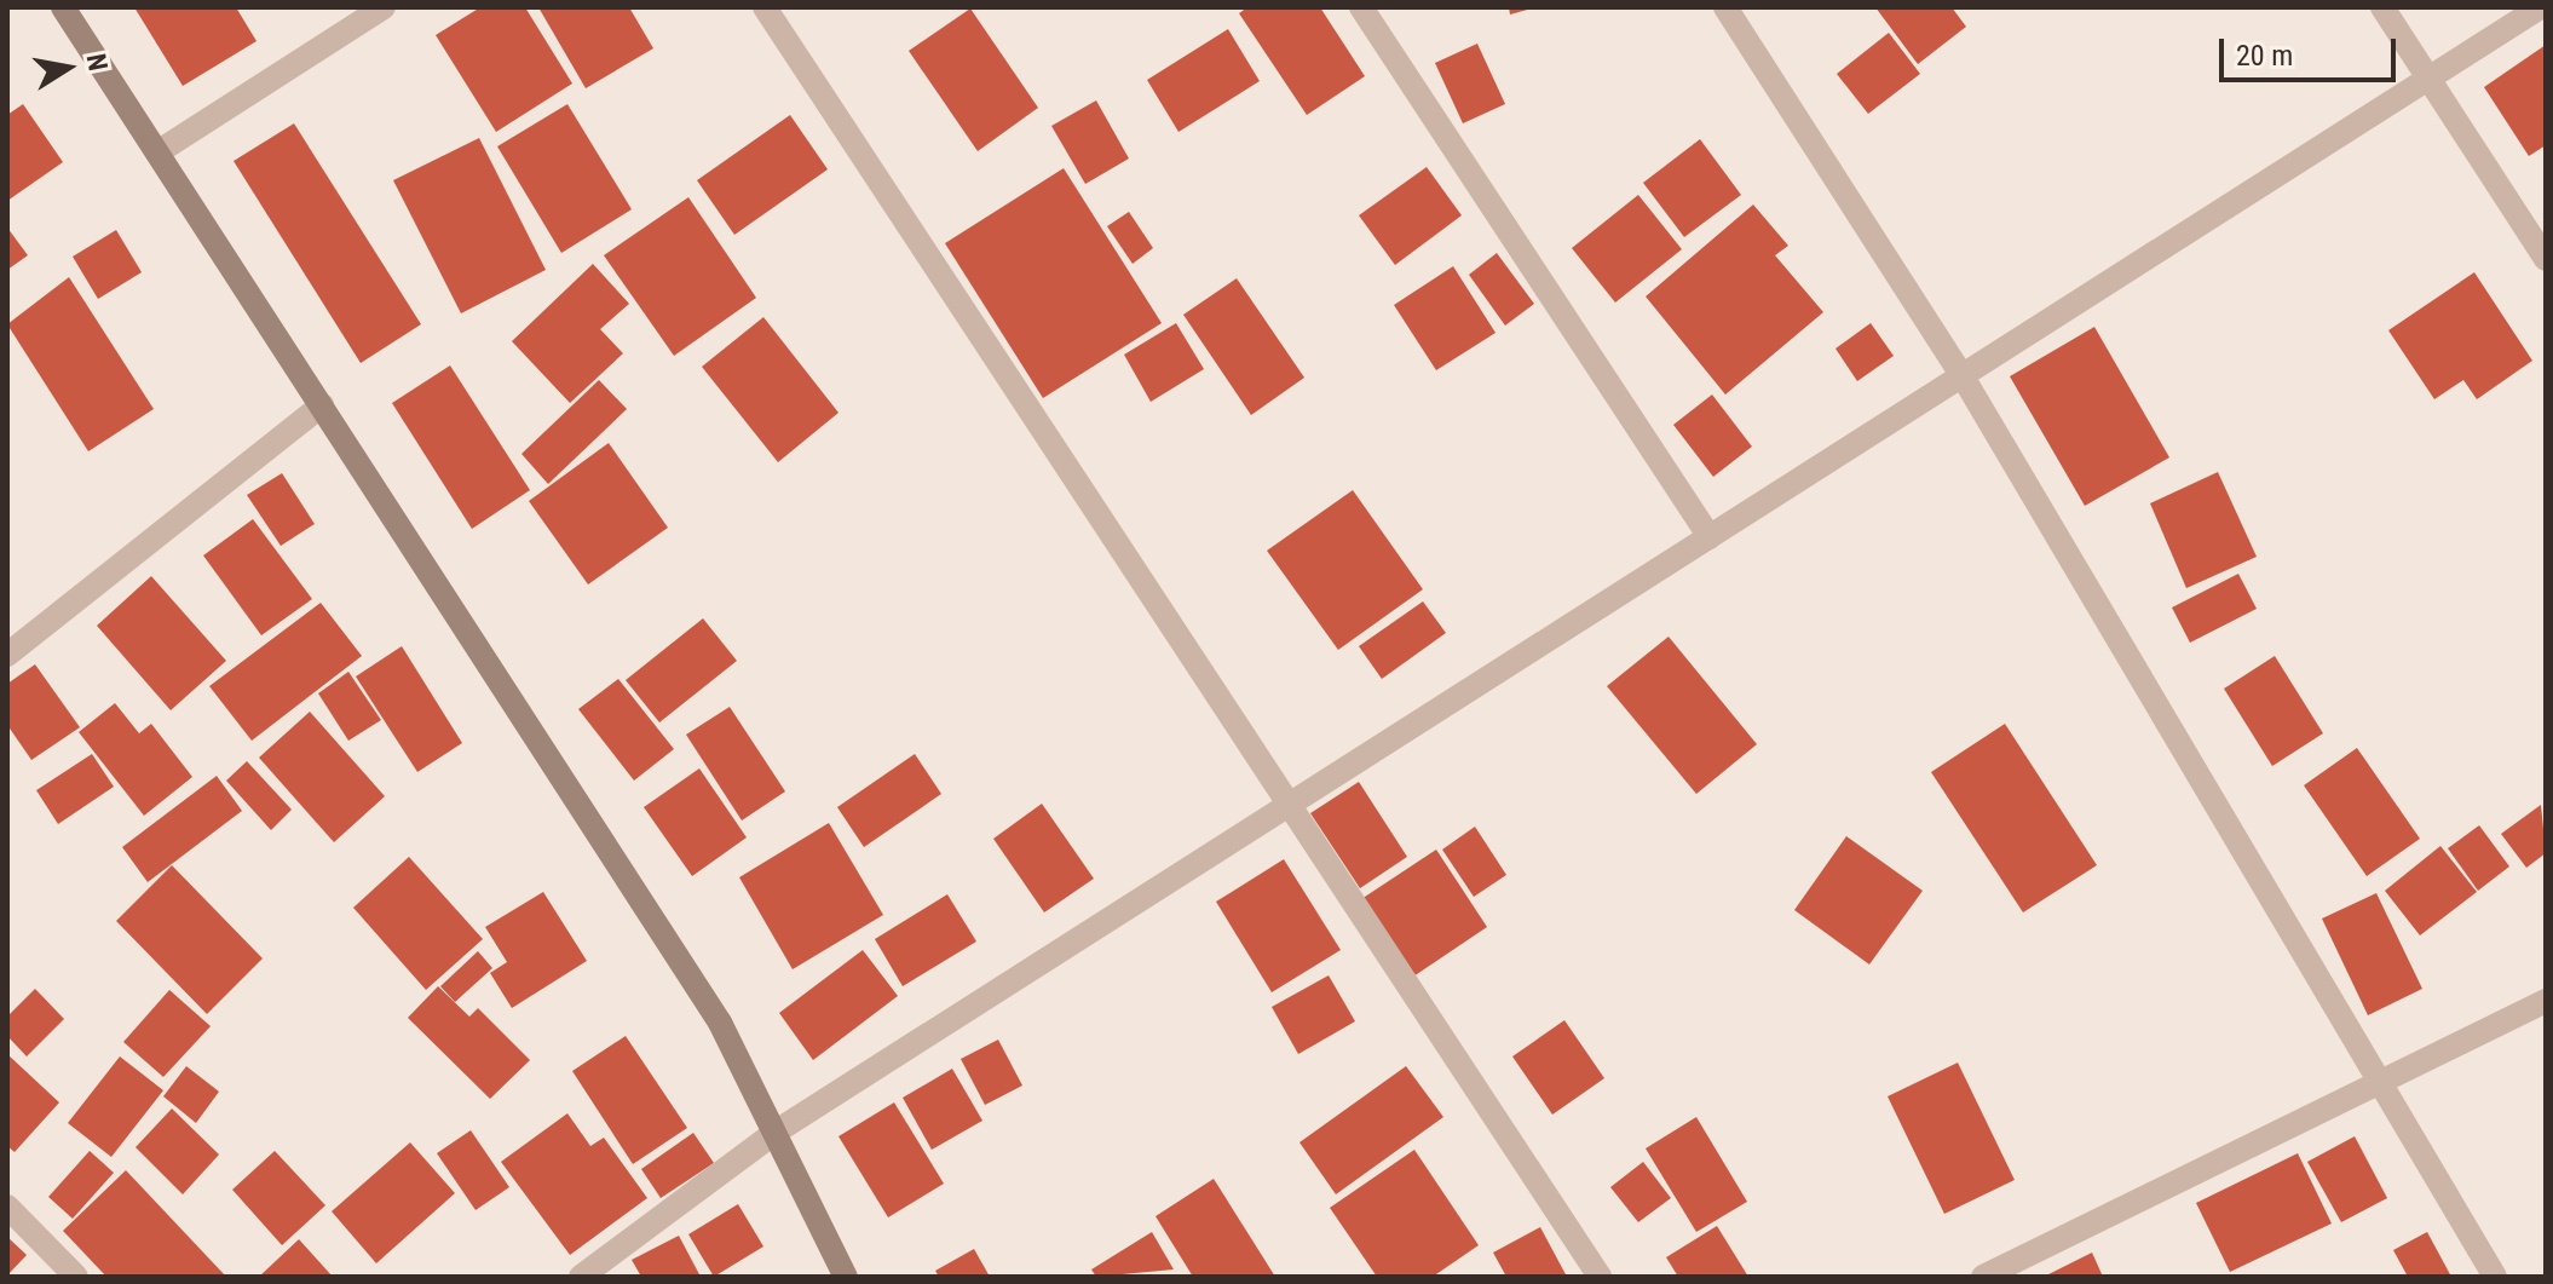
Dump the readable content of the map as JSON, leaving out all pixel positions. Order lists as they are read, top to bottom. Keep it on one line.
{"scale_bar":"20 m","north":"right"}
